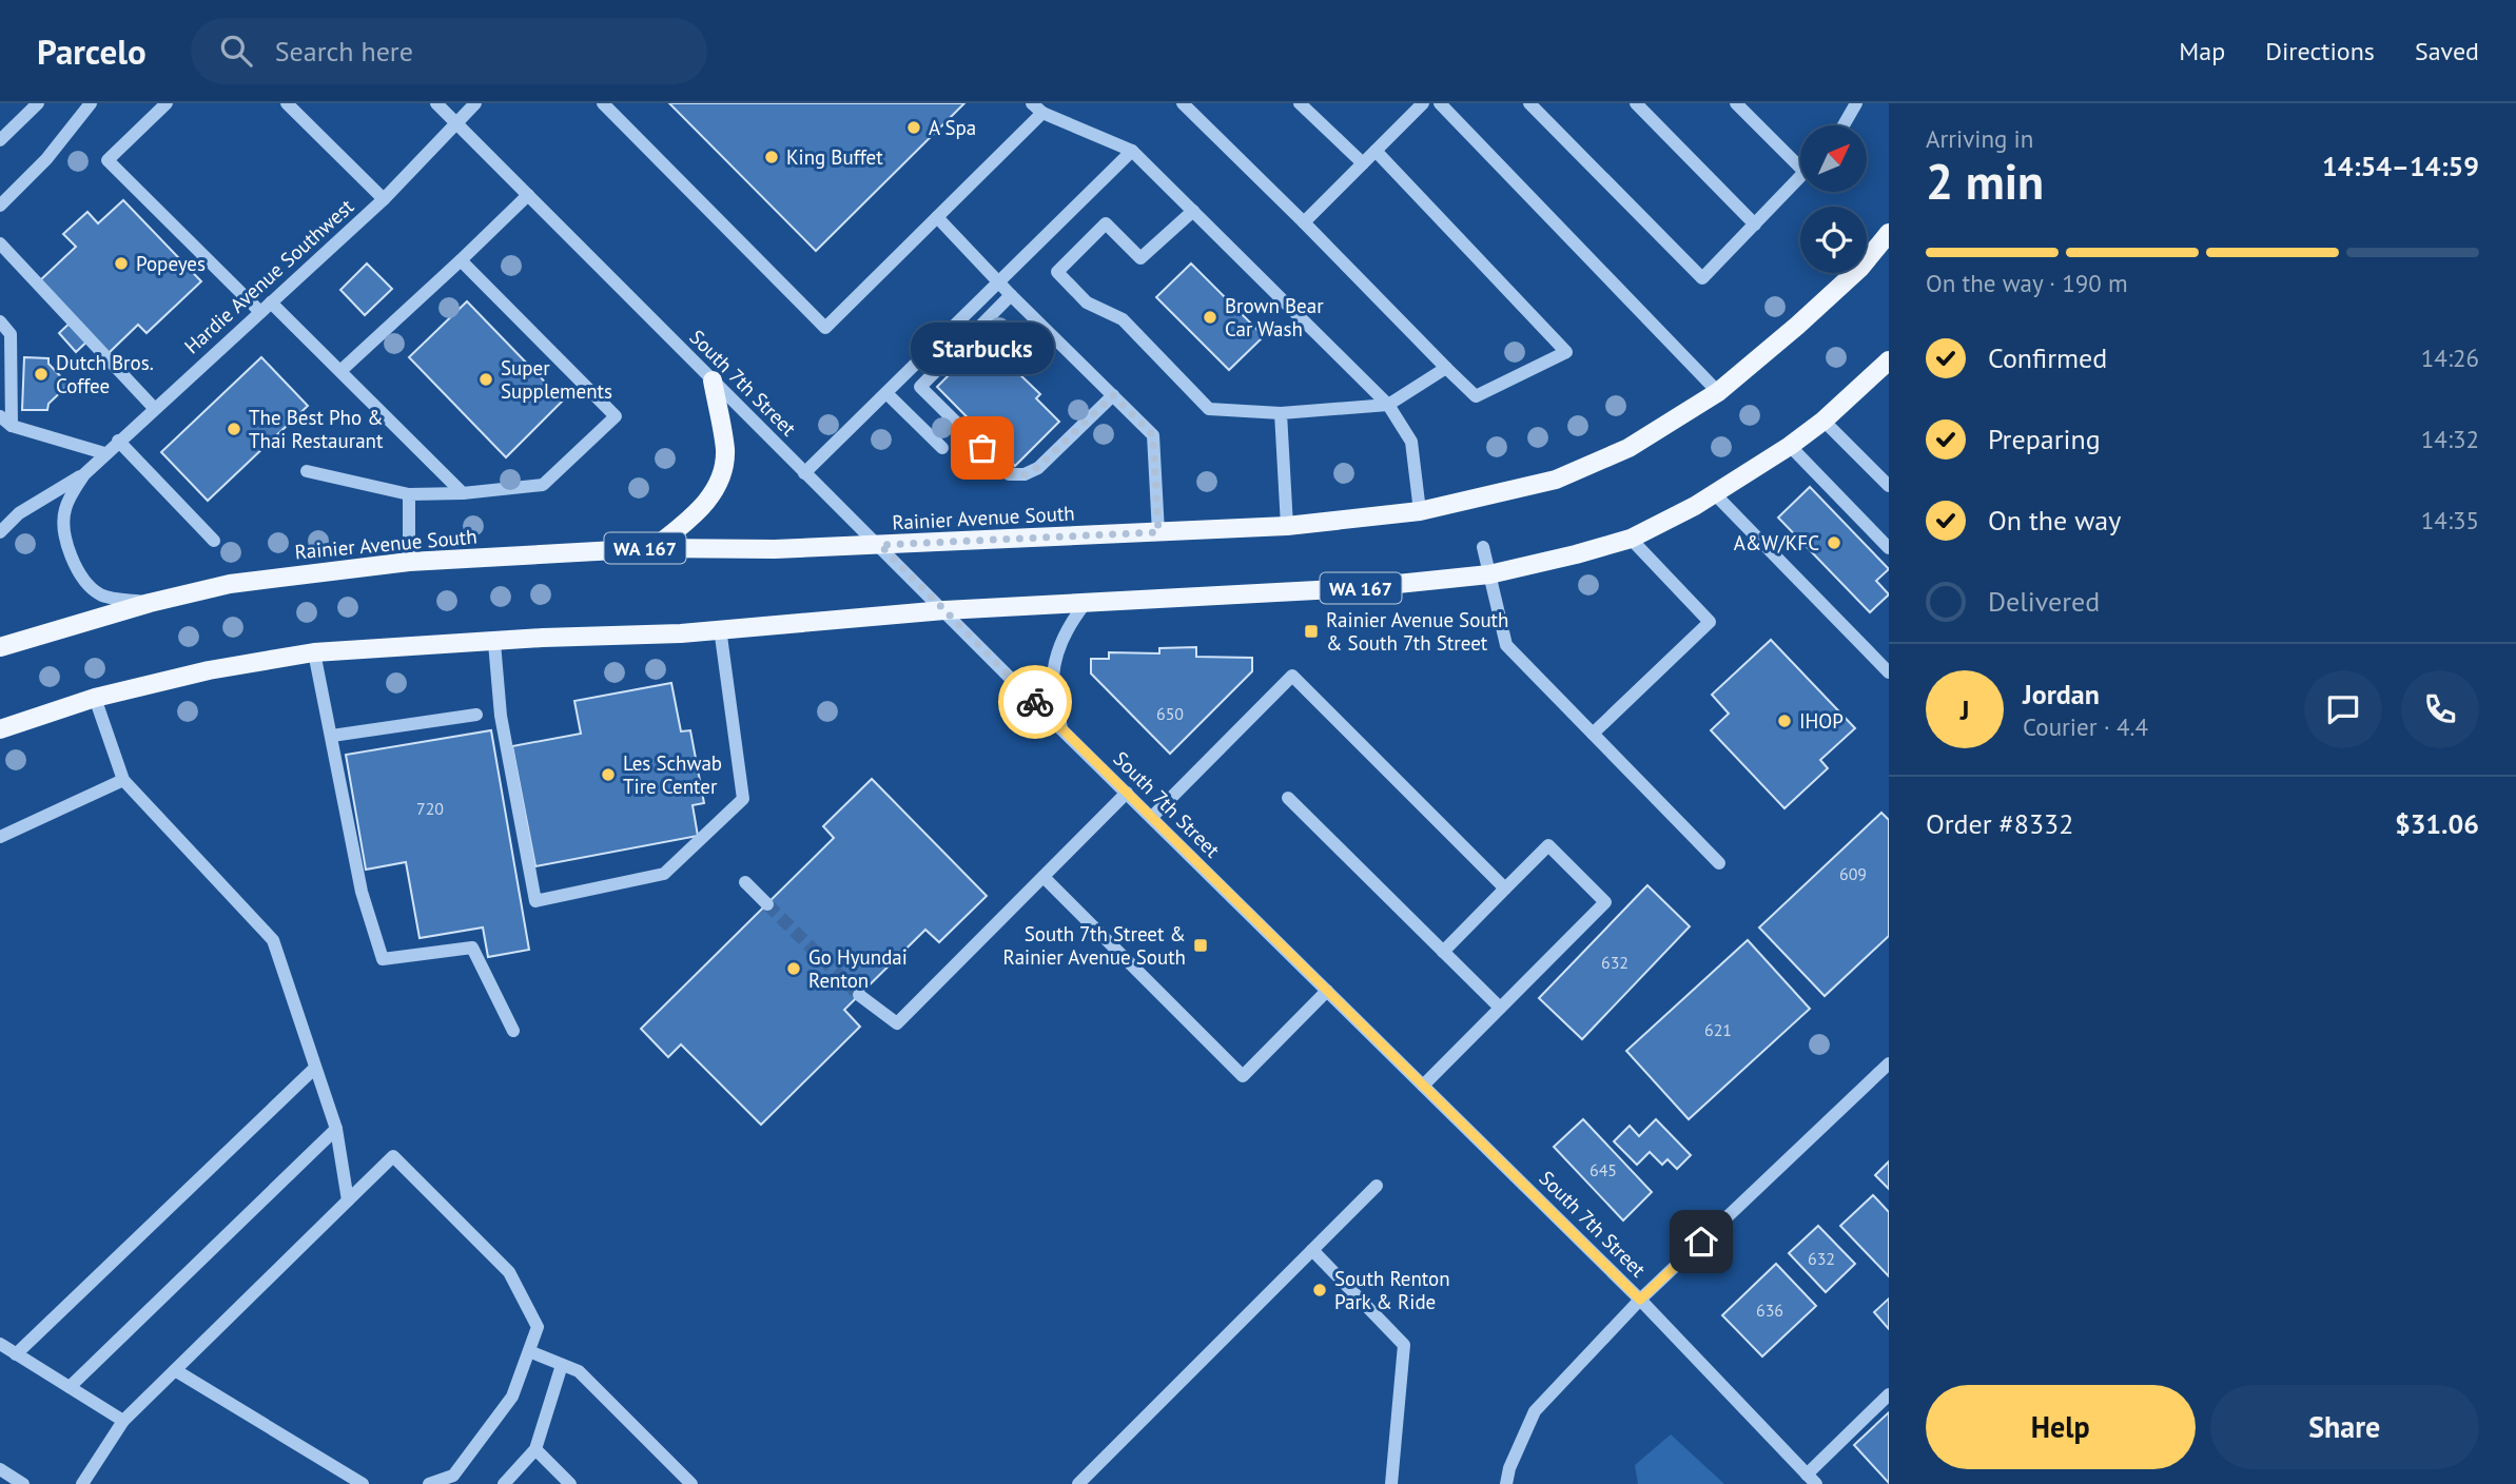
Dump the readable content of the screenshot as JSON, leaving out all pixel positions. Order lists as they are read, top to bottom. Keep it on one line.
{"streets":{"main road":["Rainier Avenue South","WA 167"],"street":["Hardie Avenue Southwest","South 7th Street"]},"crossings":[["Hardie Avenue Southwest","South 7th Street"],["Hardie Avenue Southwest","Rainier Avenue South"],["South 7th Street","Rainier Avenue South"],["South 7th Street","WA 167"]],"places":{"other":["A Spa","King Buffet","Popeyes","Brown Bear Car Wash","Dutch Bros. Coffee","Super Supplements","The Best Pho & Thai Restaurant","Starbucks","A&W/KFC","IHOP","Les Schwab Tire Center","Go Hyundai Renton","South Renton Park & Ride"],"transit":["Rainier Avenue South & South 7th Street","South 7th Street & Rainier Avenue South"]},"house_numbers":["650","720","609","632","621","645","632","636"],"north":"top right","page":{"header":"Parcelo","search":"Search here","nav":["Map","Directions","Saved"],"heading":["2 min","Arriving in","14:54–14:59"],"panel":["Jordan","Courier · 4.4","Order #8332","$31.06"],"bar":"On the way · 190 m","list":[["Confirmed","14:26"],["Preparing","14:32"],["On the way","14:35"],"Delivered"],"bubble":"Starbucks","round":"J","buttons":["Help","Share"]}}
